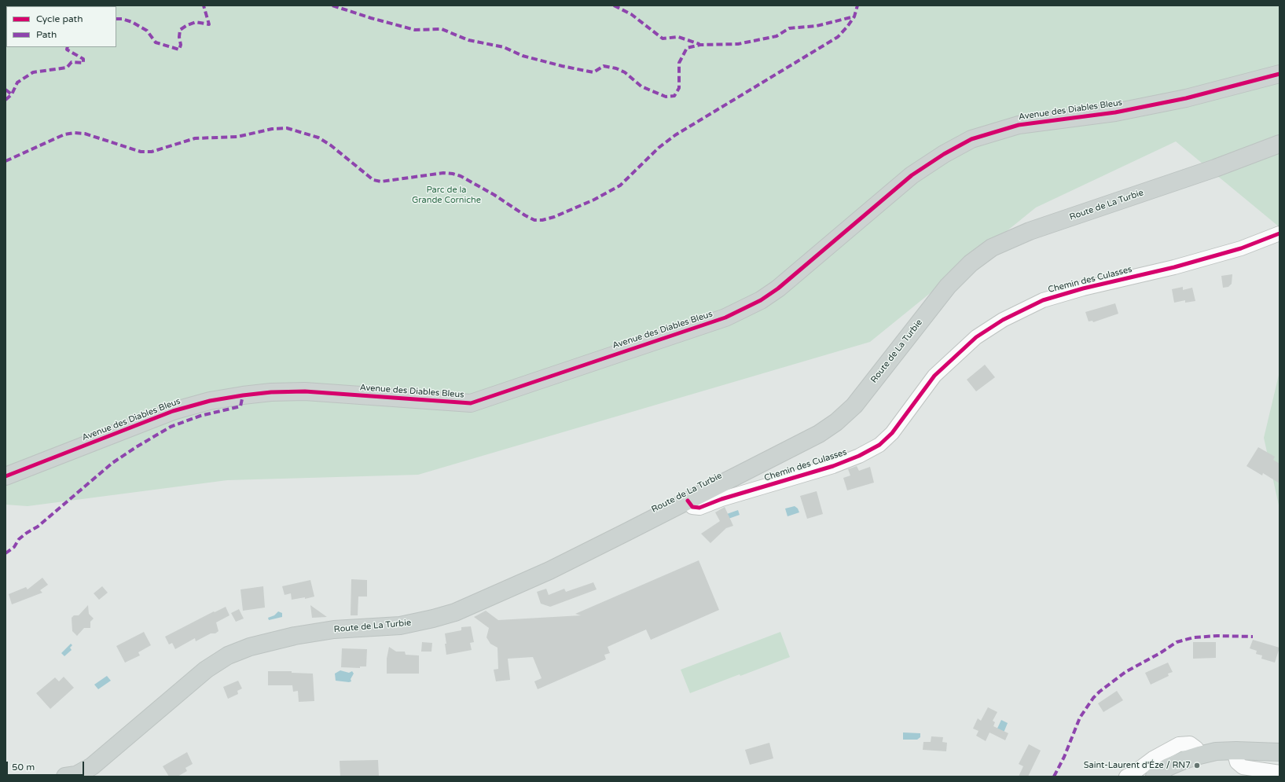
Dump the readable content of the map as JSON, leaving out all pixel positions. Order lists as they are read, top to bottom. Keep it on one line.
{"streets":{"main road":["Avenue des Diables Bleus","Route de La Turbie"],"street":["Chemin des Culasses"]},"crossings":[["Route de La Turbie","Chemin des Culasses"]],"parks":["Parc de la Grande Corniche"],"places":["Saint-Laurent d'Éze / RN7"],"legend":["Cycle path","Path"],"scale_bar":"50 m"}
